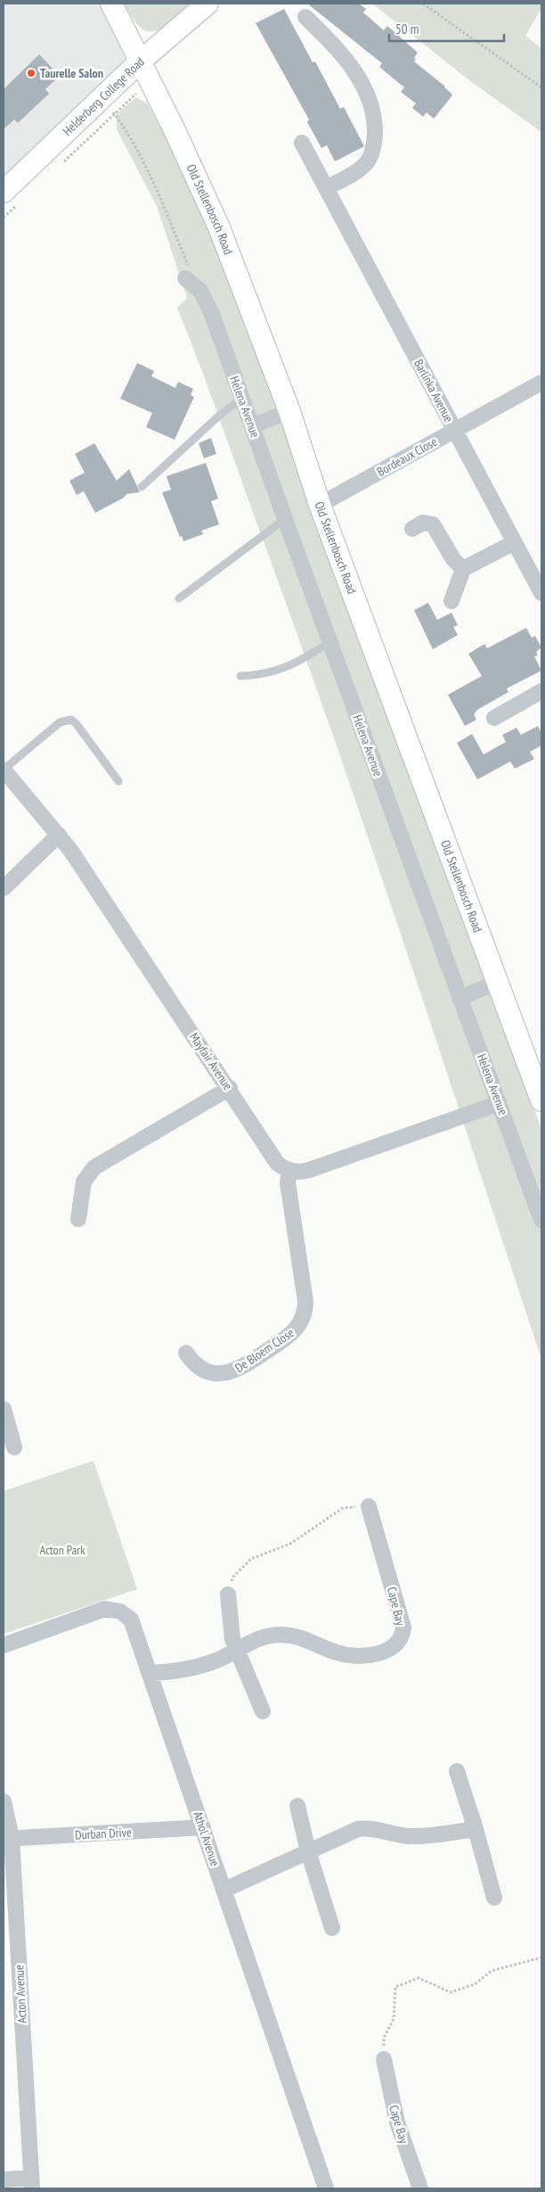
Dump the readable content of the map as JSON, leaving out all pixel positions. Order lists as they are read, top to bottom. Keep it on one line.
{"streets":{"street":["Helderberg College Road","Old Stellenbosch Road","Barlinka Avenue","Helena Avenue","Bordeaux Close","Mayfair Avenue","De Bloem Close","Cape Bay","Durban Drive","Athol Avenue","Acton Avenue"]},"crossings":[["Helderberg College Road","Old Stellenbosch Road"],["Old Stellenbosch Road","Bordeaux Close"],["Barlinka Avenue","Bordeaux Close"],["Mayfair Avenue","De Bloem Close"],["Cape Bay","Athol Avenue"],["Durban Drive","Athol Avenue"],["Durban Drive","Acton Avenue"]],"parks":["Acton Park"],"places":["Taurelle Salon"],"scale_bar":"50 m"}
